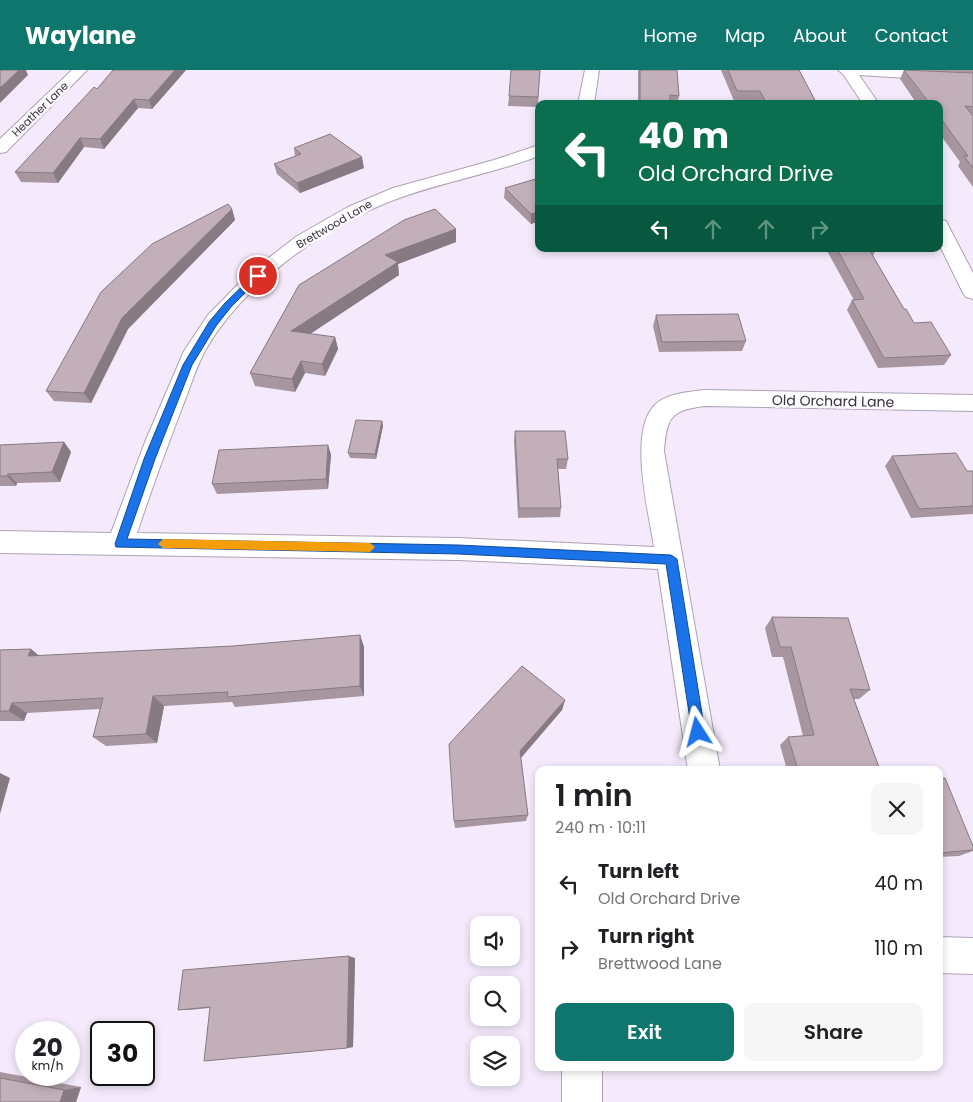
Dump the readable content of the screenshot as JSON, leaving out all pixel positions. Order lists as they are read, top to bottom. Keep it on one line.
{"streets":{"street":["Heather Lane","Brettwood Lane","Old Orchard Lane"]},"page":{"header":"Waylane","nav":["Home","Map","About","Contact"],"turn":["40 m","Old Orchard Drive"],"heading":["1 min","240 m · 10:11"],"list":[{"name":"Turn left","note":"Old Orchard Drive","value":"40 m"},{"name":"Turn right","note":"Brettwood Lane","value":"110 m"}],"buttons":["Exit","Share"],"speed":"20 km/h","limit":"30"}}
